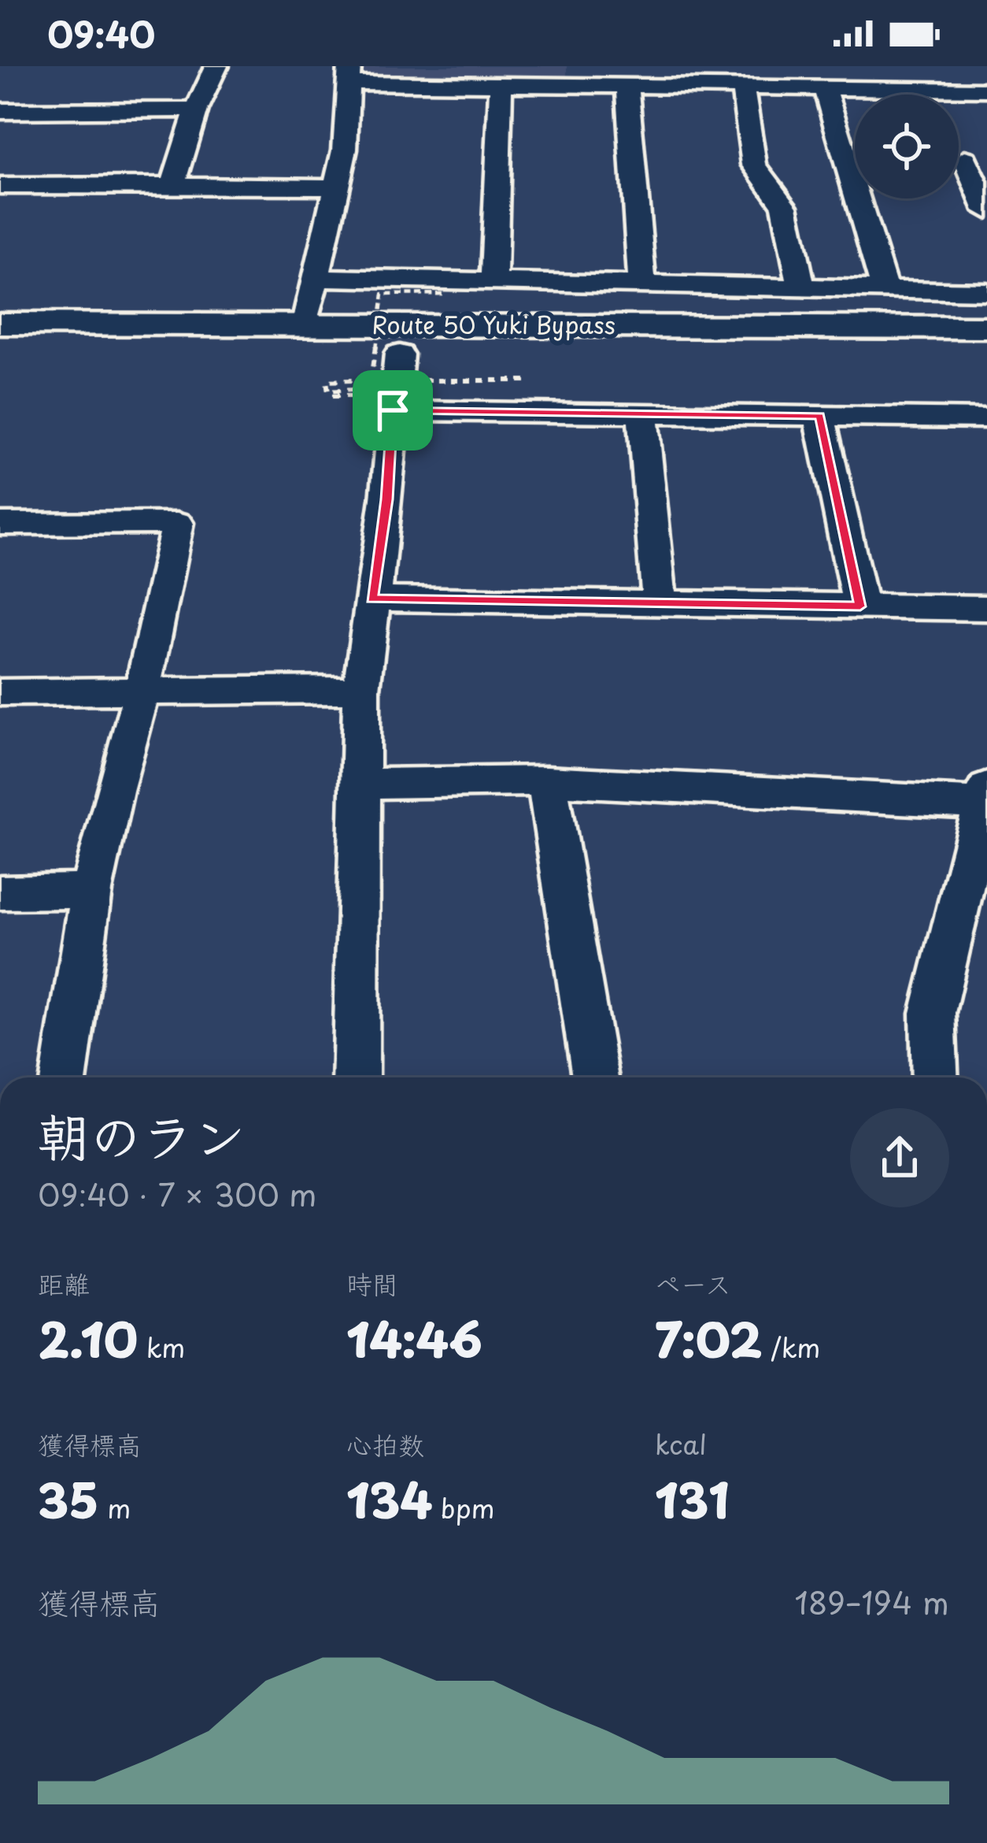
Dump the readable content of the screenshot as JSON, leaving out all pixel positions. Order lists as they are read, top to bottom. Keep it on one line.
{"streets":{"highway":["Route 50 Yuki Bypass"]},"page":{"status":"09:40","heading":["朝のラン","09:40 · 7 × 300 m"],"stats":[["距離","2.10 km"],["時間","14:46"],["ペース","7:02 /km"],["獲得標高","35 m"],["心拍数","134 bpm"],["kcal","131"]],"chart":["獲得標高","189–194 m"]}}
